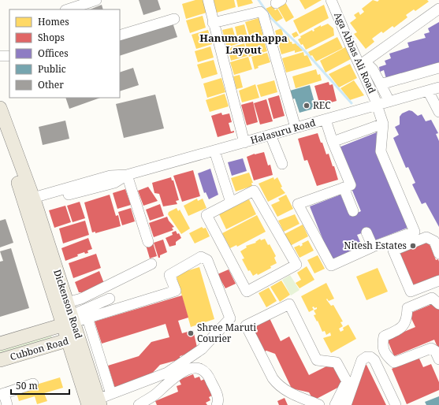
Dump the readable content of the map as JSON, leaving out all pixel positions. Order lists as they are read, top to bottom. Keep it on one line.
{"streets":{"main road":["Dickenson Road","Cubbon Road"],"street":["Aga Abbas Ali Road","Halasuru Road"]},"crossings":[["Aga Abbas Ali Road","Halasuru Road"],["Halasuru Road","Dickenson Road"],["Dickenson Road","Cubbon Road"]],"districts":["Hanumanthappa Layout"],"places":["REC","Nitesh Estates","Shree Maruti Courier"],"legend":["Homes","Shops","Offices","Public","Other"],"scale_bar":"50 m"}
